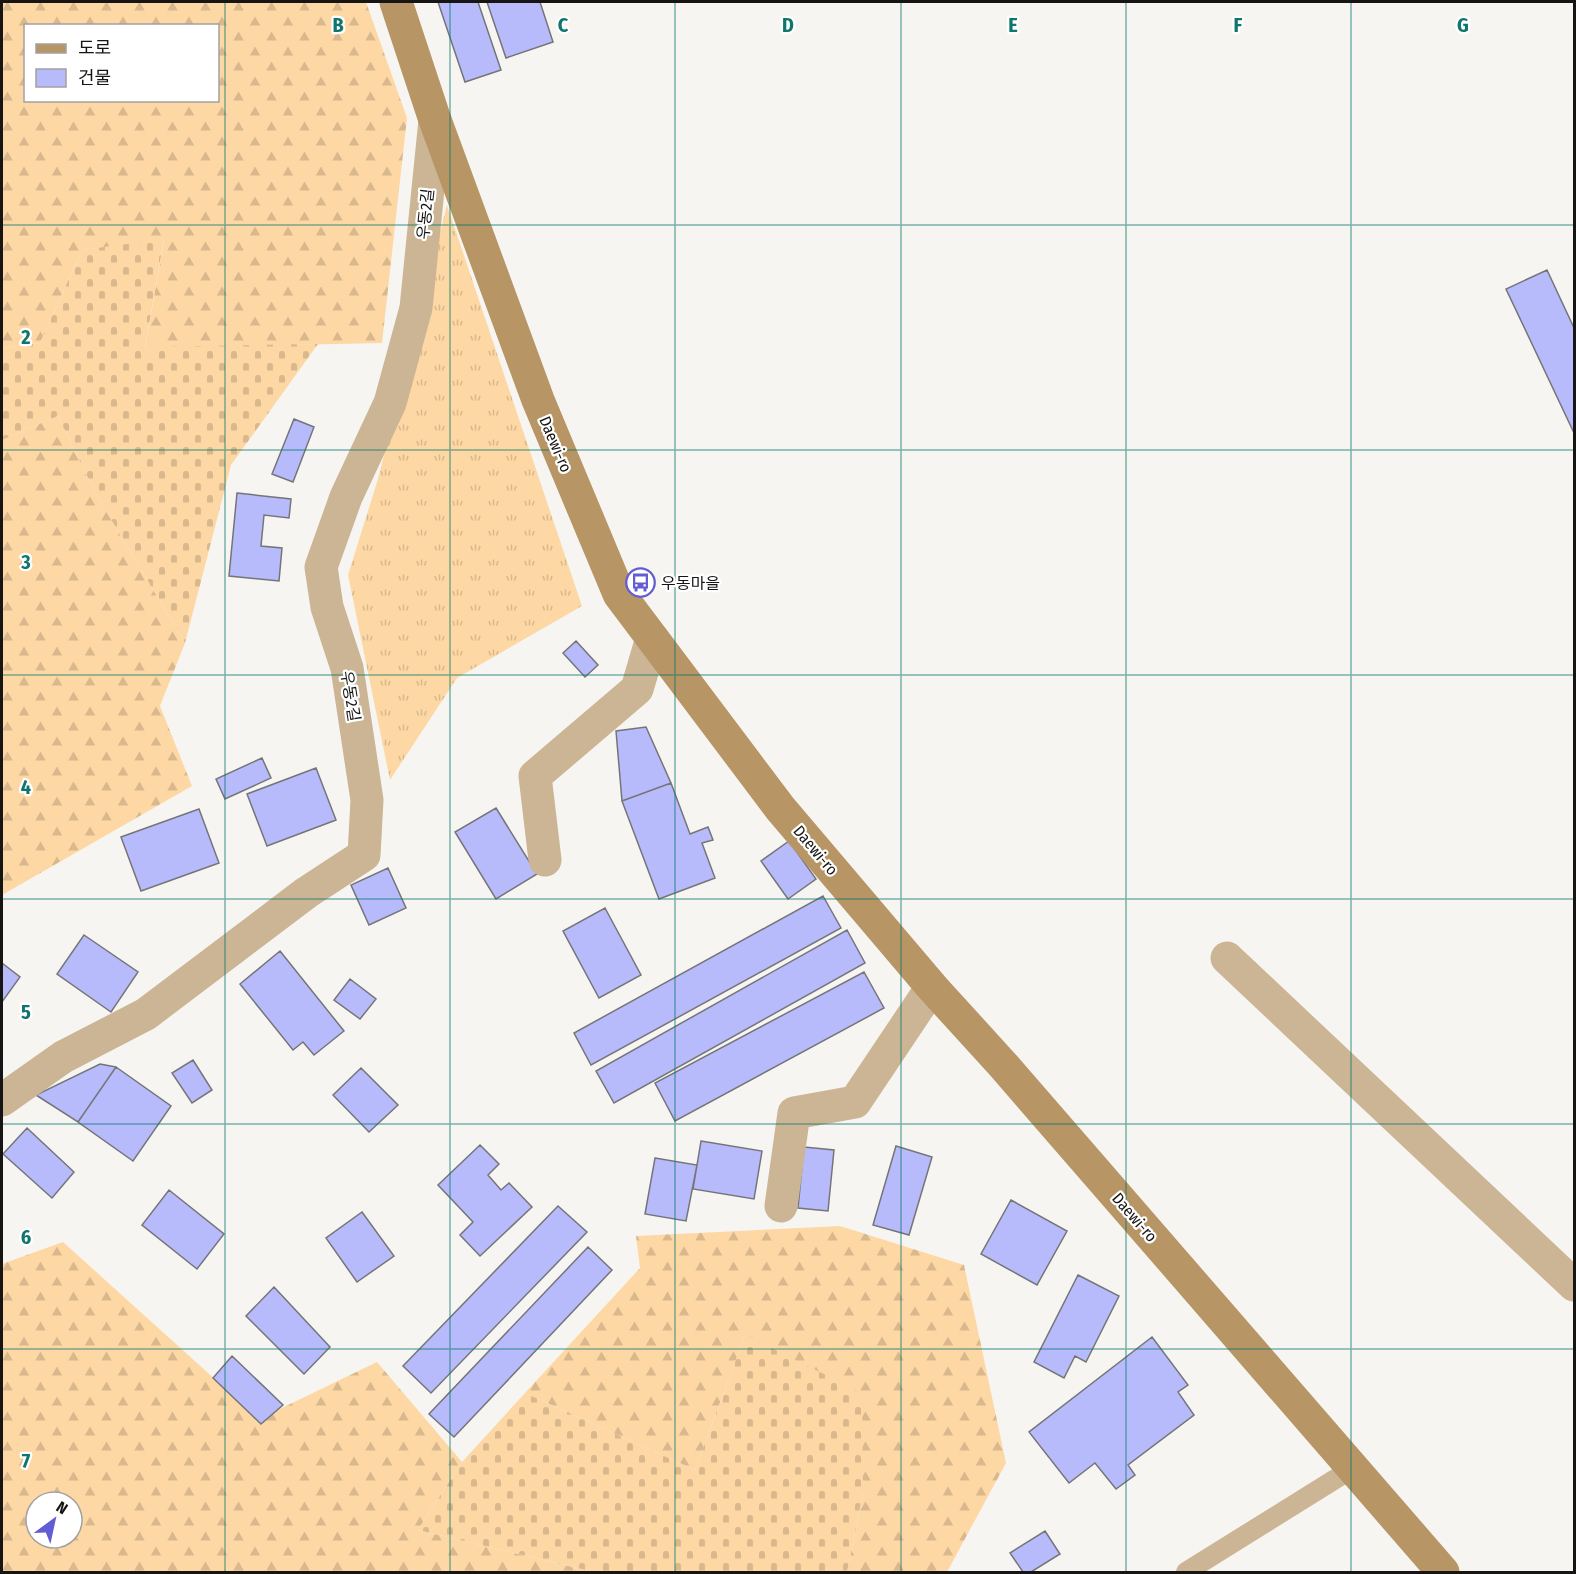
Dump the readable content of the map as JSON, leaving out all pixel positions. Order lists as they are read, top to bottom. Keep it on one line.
{"streets":{"main road":["Daewi-ro"],"street":["우동2길"]},"crossings":[["우동2길","Daewi-ro"]],"places":{"bus stop":["우동마을"]},"legend":["도로","건물"],"north":"top right","grid":{"columns":["B","C","D","E","F","G"],"rows":["2","3","4","5","6","7"]}}
